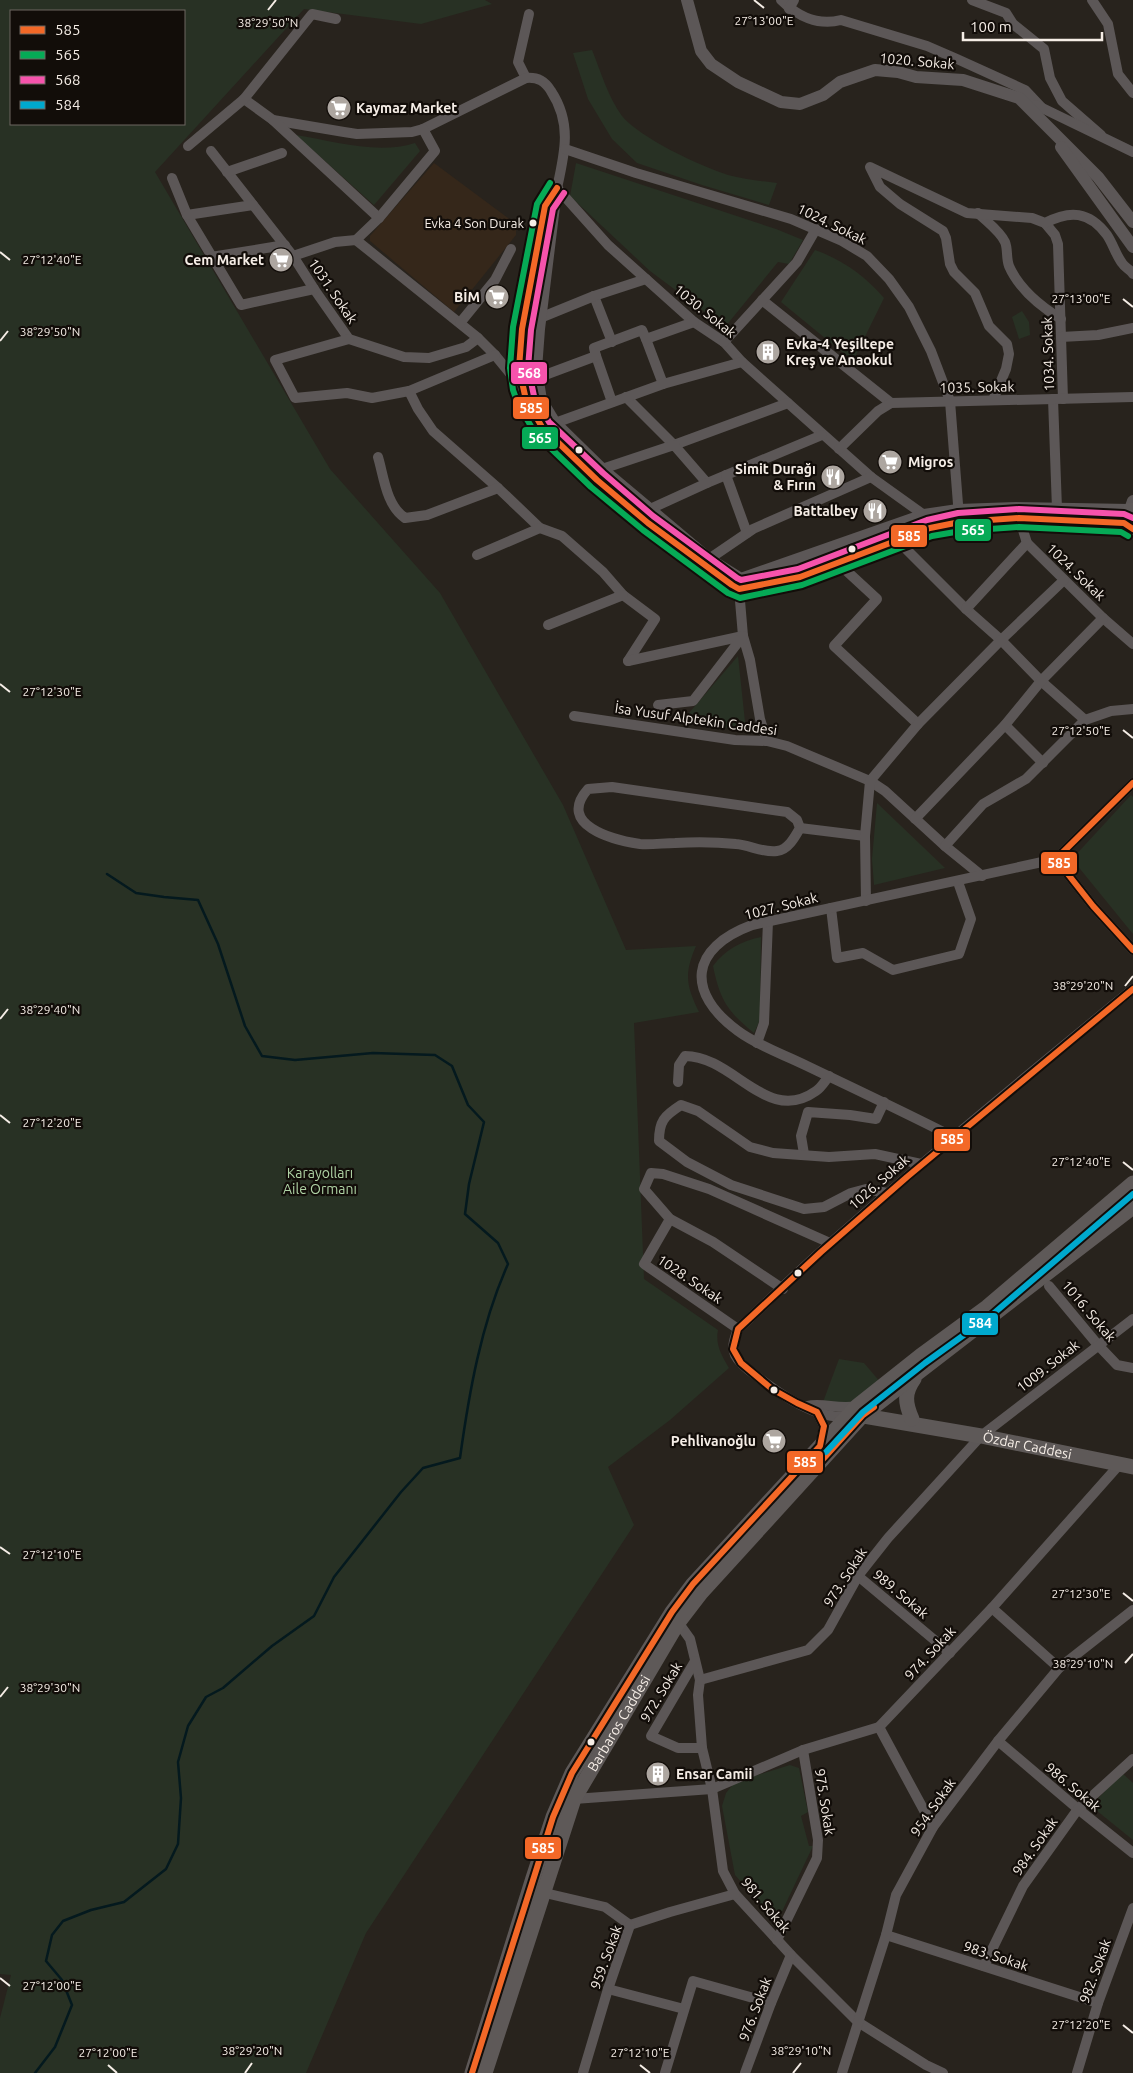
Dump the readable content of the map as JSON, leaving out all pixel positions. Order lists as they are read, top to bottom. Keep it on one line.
{"streets":{"main road":["Özdar Caddesi","Barbaros Caddesi"],"street":["1020. Sokak","1024. Sokak","1031. Sokak","1030. Sokak","1034. Sokak","1035. Sokak","İsa Yusuf Alptekin Caddesi","1027. Sokak","1026. Sokak","1028. Sokak","1016. Sokak","1009. Sokak","973. Sokak","989. Sokak","974. Sokak","972. Sokak","986. Sokak","975. Sokak","954. Sokak","984. Sokak","981. Sokak","983. Sokak","959. Sokak","982. Sokak","976. Sokak"]},"crossings":[["1024. Sokak","1035. Sokak"],["1034. Sokak","1035. Sokak"],["İsa Yusuf Alptekin Caddesi","1027. Sokak"],["1027. Sokak","1026. Sokak"],["1026. Sokak","1028. Sokak"],["1016. Sokak","1009. Sokak"],["1009. Sokak","Özdar Caddesi"],["1009. Sokak","973. Sokak"],["Özdar Caddesi","973. Sokak"],["Özdar Caddesi","974. Sokak"],["Özdar Caddesi","Barbaros Caddesi"],["973. Sokak","989. Sokak"],["973. Sokak","981. Sokak"],["989. Sokak","974. Sokak"],["972. Sokak","981. Sokak"],["Barbaros Caddesi","981. Sokak"],["986. Sokak","954. Sokak"],["986. Sokak","984. Sokak"],["975. Sokak","981. Sokak"],["954. Sokak","981. Sokak"],["954. Sokak","983. Sokak"],["984. Sokak","983. Sokak"],["981. Sokak","959. Sokak"],["981. Sokak","976. Sokak"],["983. Sokak","982. Sokak"]],"parks":["Karayolları Aile Ormanı"],"places":{"supermarket":["Kaymaz Market","Cem Market","BİM","Migros","Pehlivanoğlu"],"other":["Evka 4 Son Durak"],"building":["Evka-4 Yeşiltepe Kreş ve Anaokul","Ensar Camii"],"restaurant":["Simit Durağı & Fırın","Battalbey"]},"lines":["transit line 565","transit line 585","transit line 568","transit line 584"],"legend":["585","565","568","584"],"scale_bar":"100 m","coordinates":["27°13'00\"E","38°29'50\"N","27°12'40\"E","27°12'30\"E","27°12'50\"E","38°29'20\"N","38°29'40\"N","27°12'20\"E","27°12'10\"E","38°29'10\"N","38°29'30\"N","27°12'00\"E"]}
